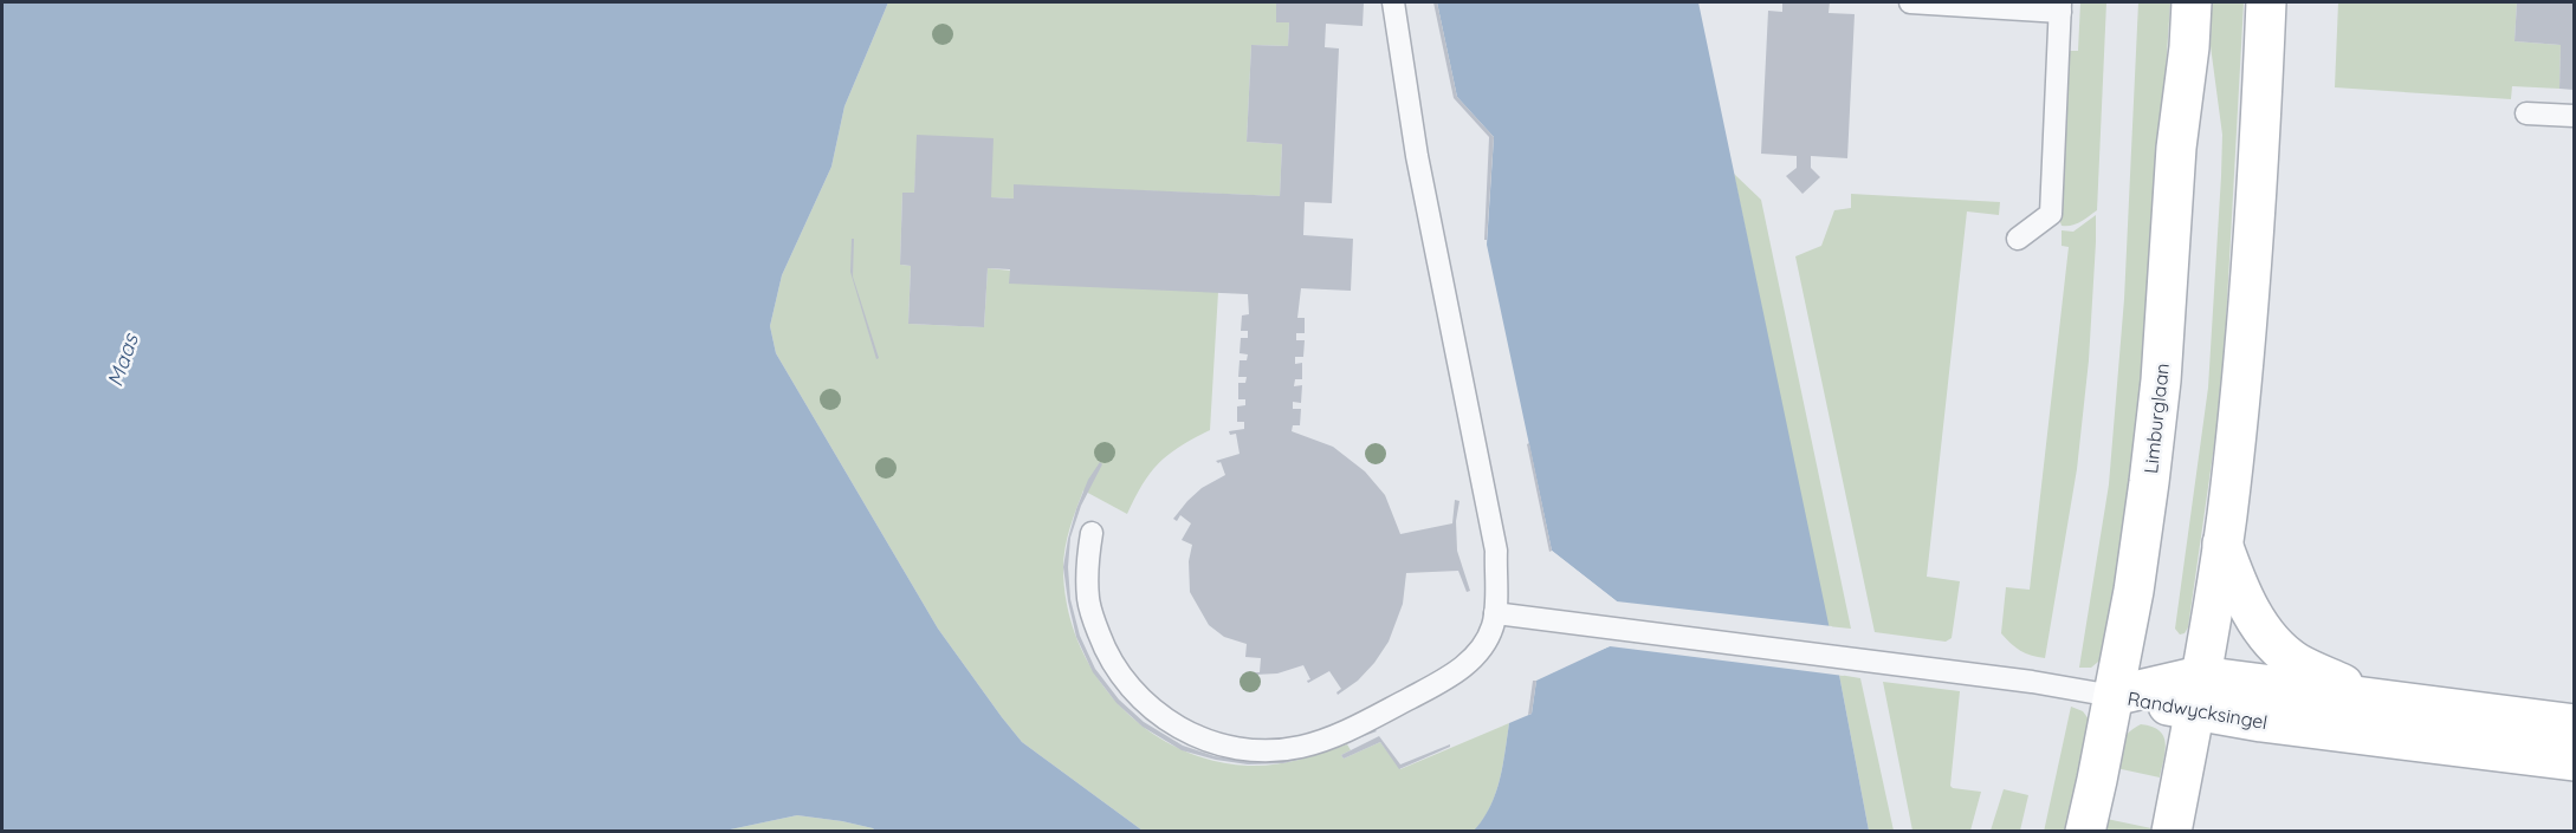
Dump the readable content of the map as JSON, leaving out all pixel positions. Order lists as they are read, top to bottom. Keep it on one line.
{"streets":{"main road":["Limburglaan","Randwycksingel"]},"crossings":[["Limburglaan","Randwycksingel"]],"water":["Maas"]}
